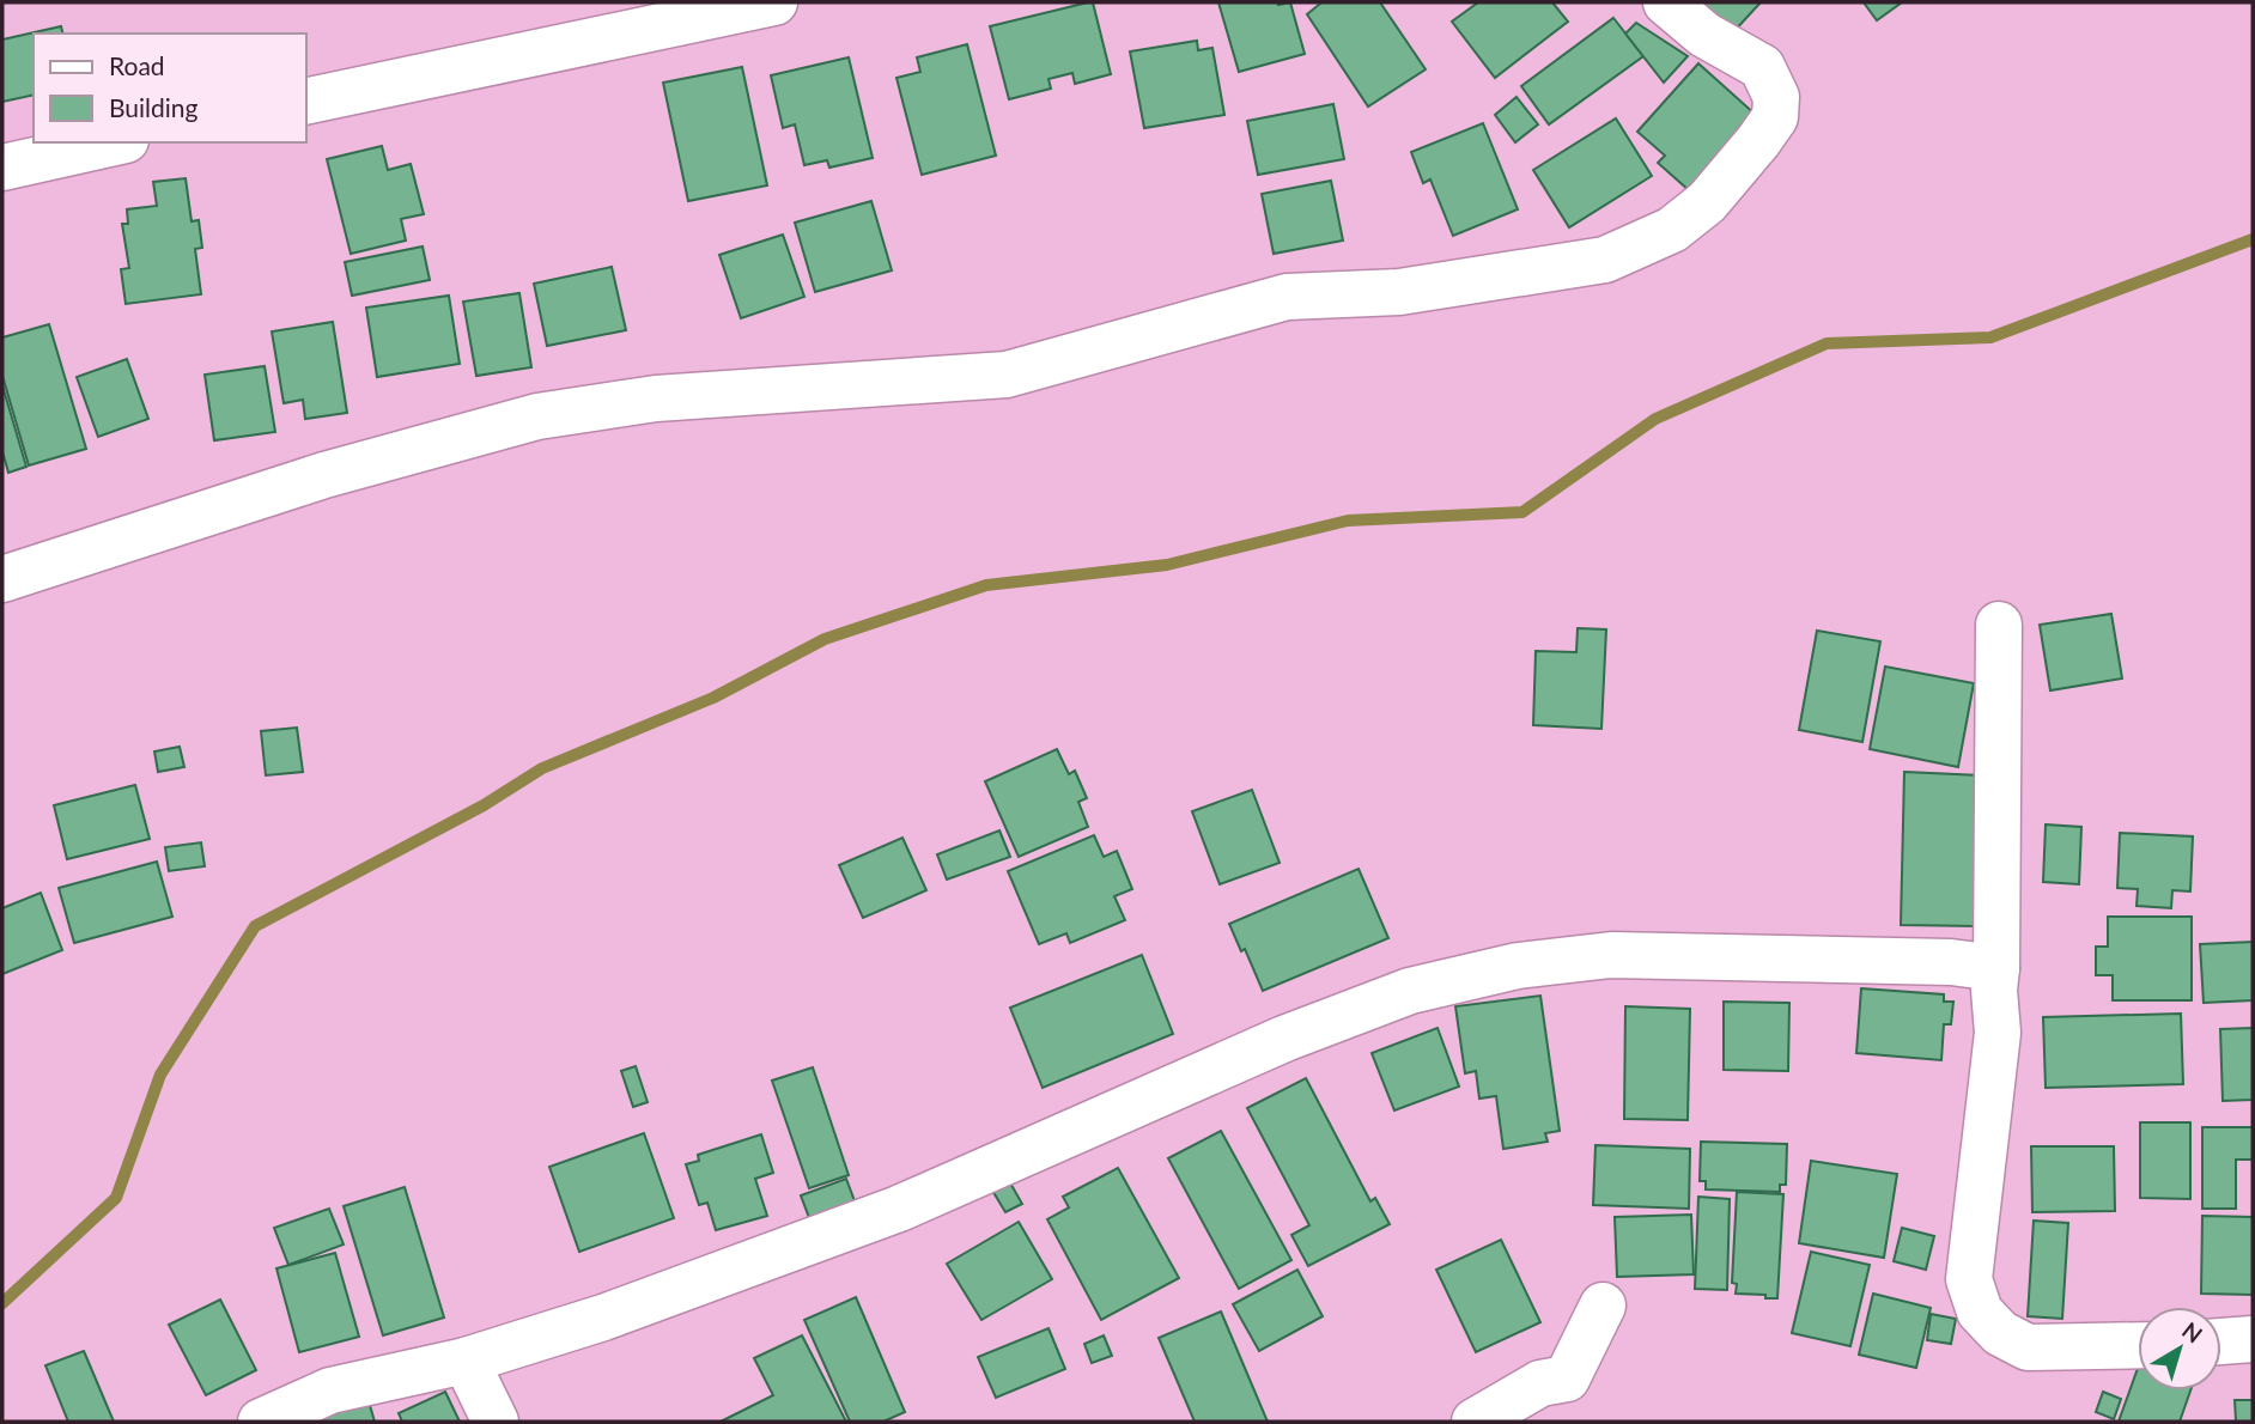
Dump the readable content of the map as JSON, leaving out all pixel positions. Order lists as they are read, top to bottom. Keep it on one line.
{"legend":["Road","Building"],"north":"top right"}
